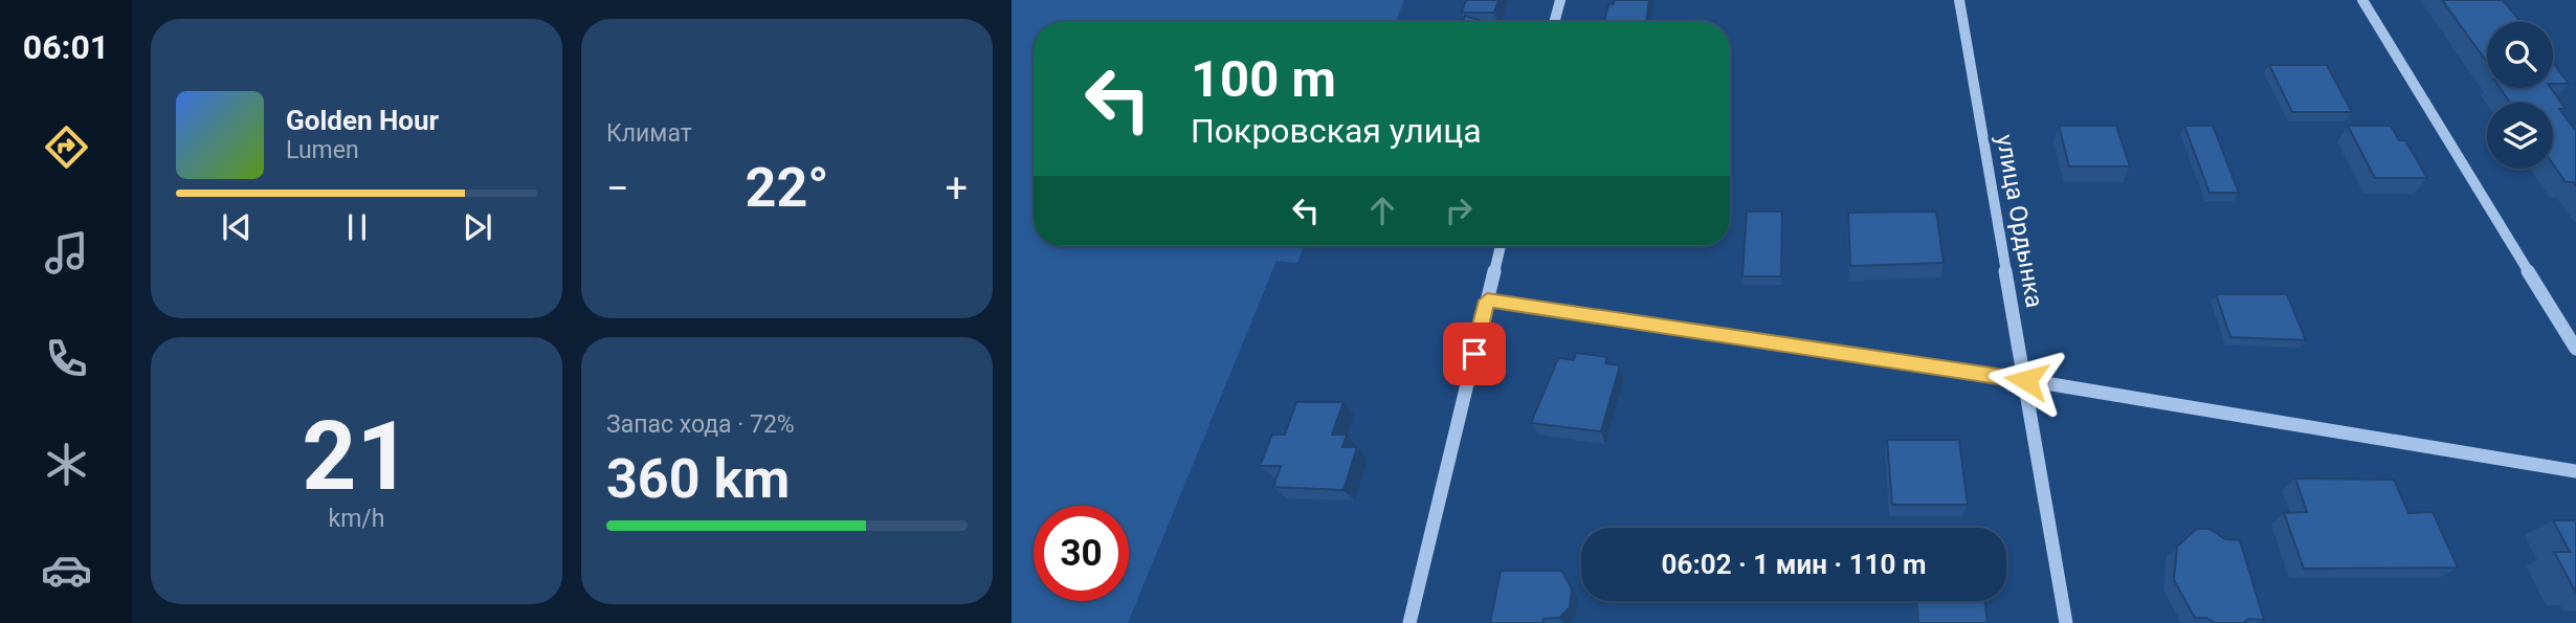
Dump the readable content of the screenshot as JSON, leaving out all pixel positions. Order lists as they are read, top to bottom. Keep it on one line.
{"streets":{"street":["улица Ордынка"]},"page":{"tabs":"06:01","tile":["Климат",["21","km/h"],["Запас хода · 72%","360 km"]],"turn":["100 m","Покровская улица"],"song":["Golden Hour","Lumen"],"heat":["−","22°","+"],"limit":"30","trip":"06:02 · 1 мин · 110 m"}}
